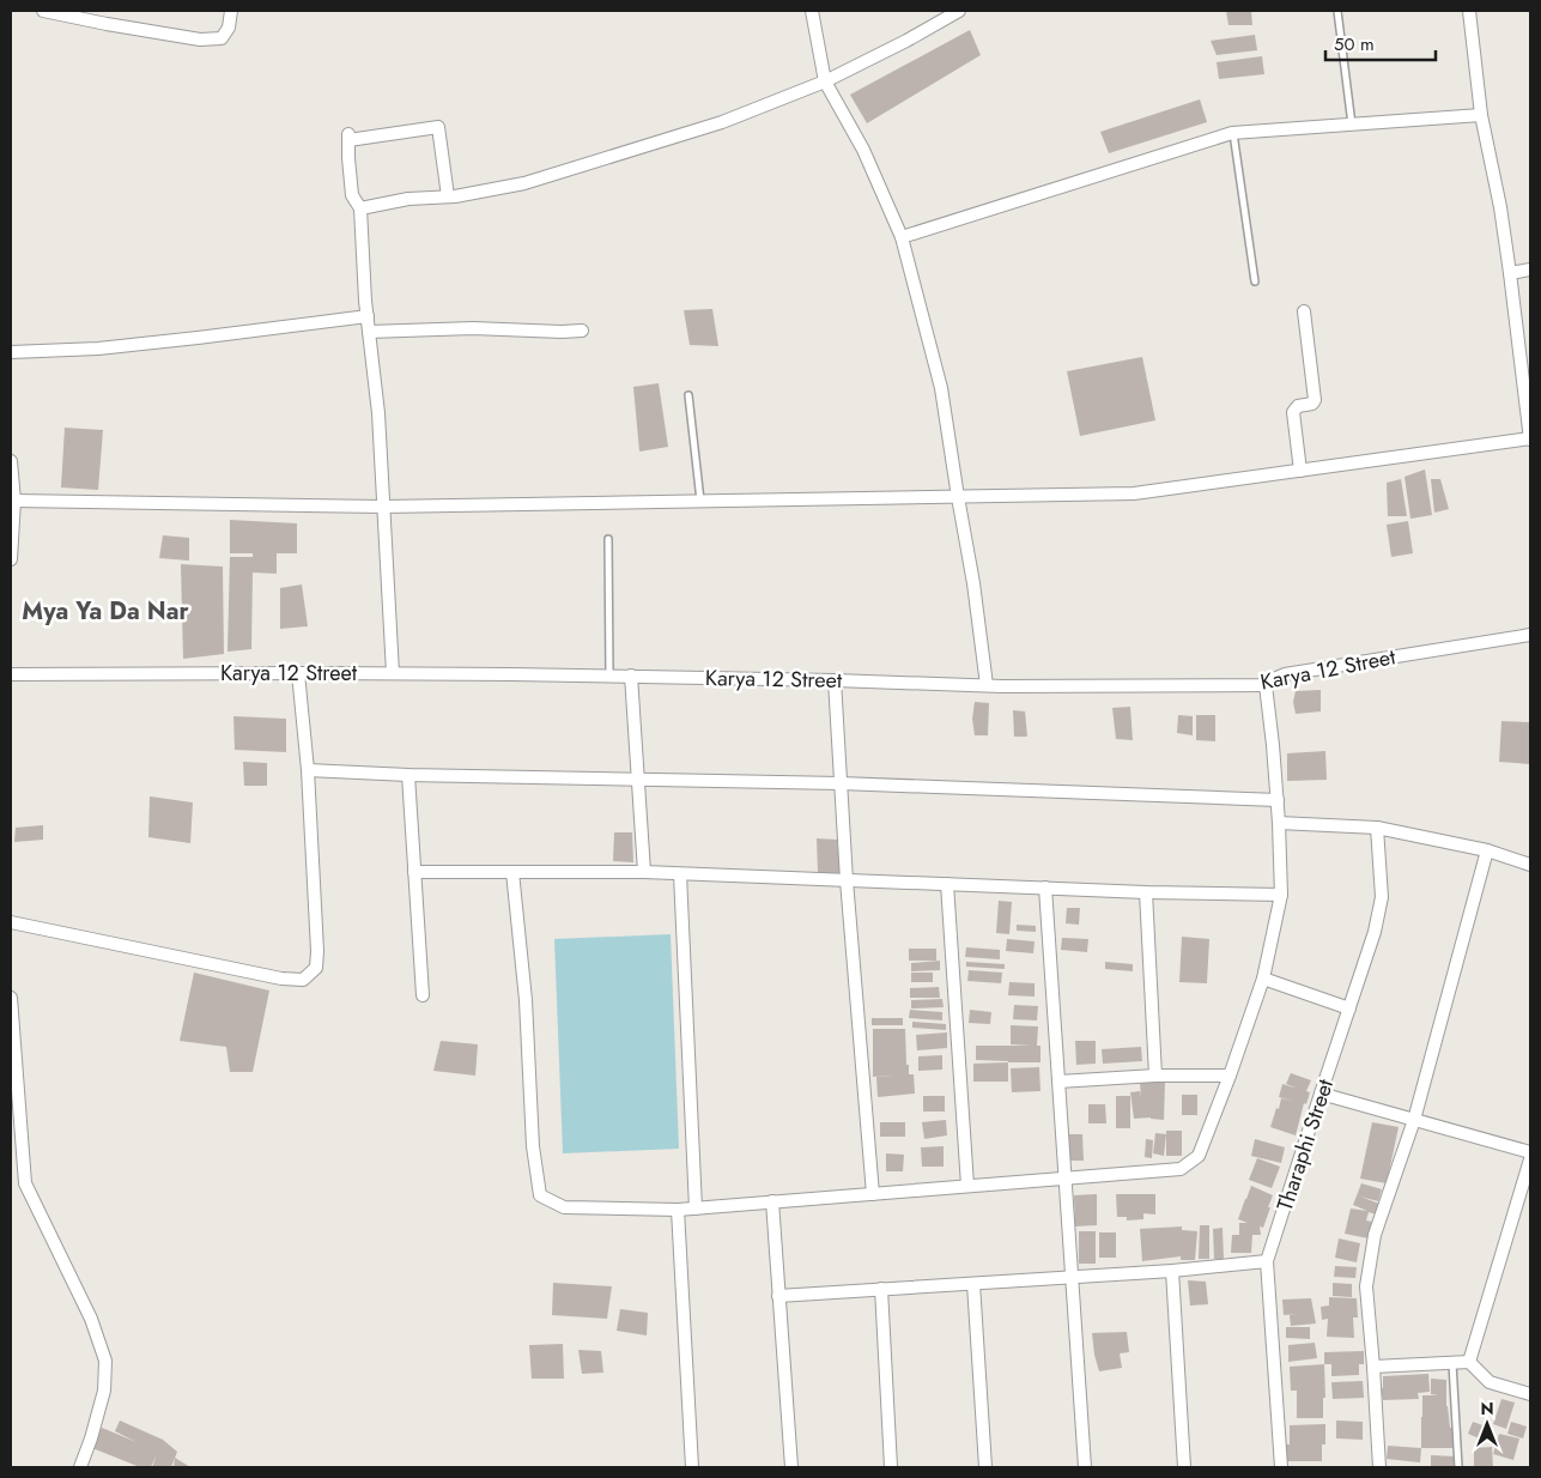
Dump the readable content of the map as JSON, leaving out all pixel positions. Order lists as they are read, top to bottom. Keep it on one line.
{"streets":{"street":["Karya 12 Street","Tharaphi Street"]},"districts":["Mya Ya Da Nar"],"scale_bar":"50 m","north":"top"}
